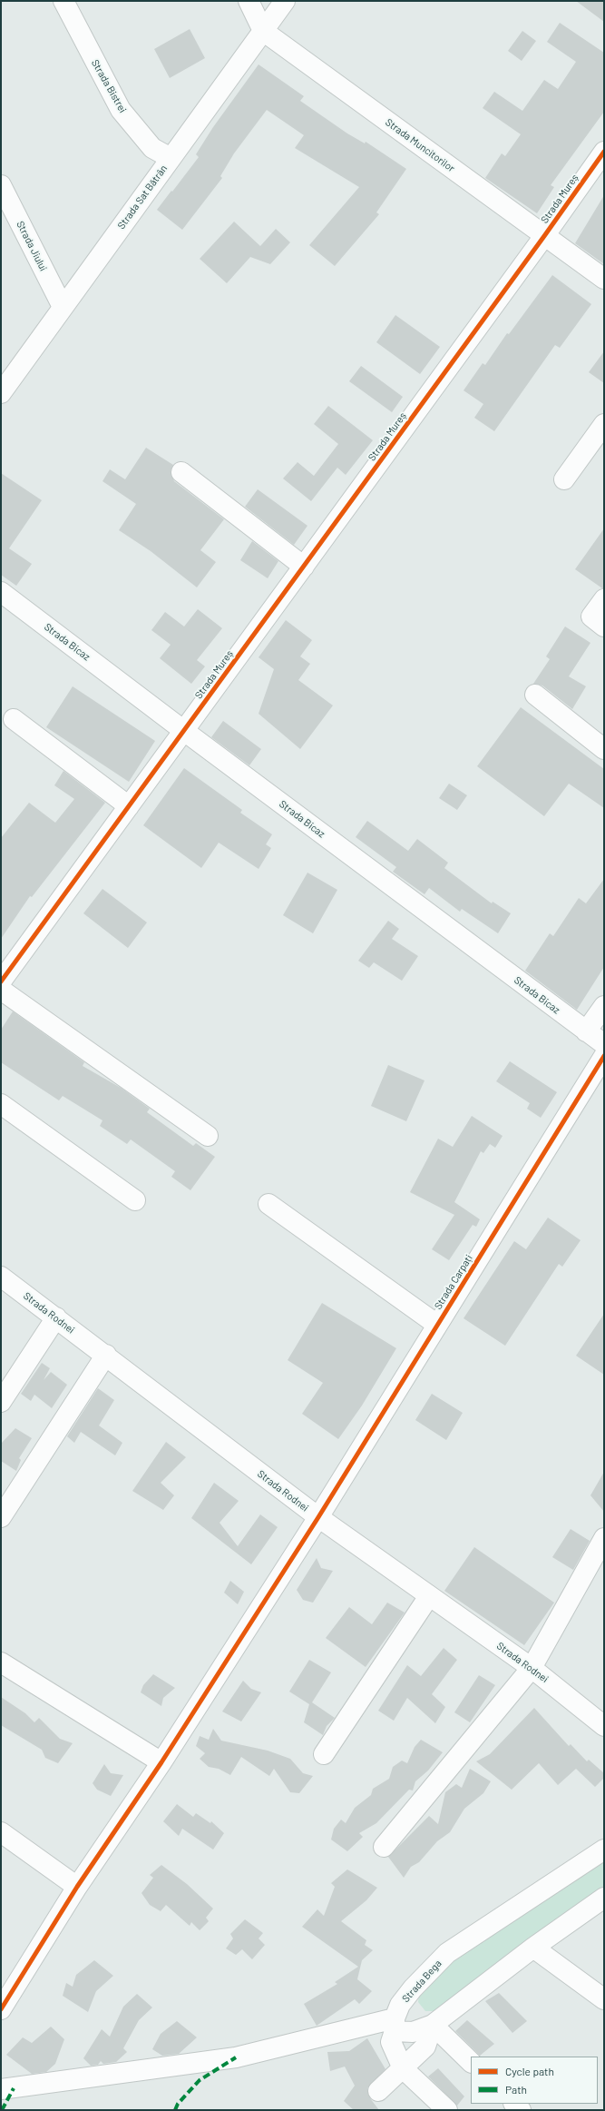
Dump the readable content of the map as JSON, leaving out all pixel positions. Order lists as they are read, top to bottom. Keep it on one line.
{"streets":{"street":["Strada Bistrei","Strada Muncitorilor","Strada Sat Bătrân","Strada Mureș","Strada Jiului","Strada Bicaz","Strada Carpați","Strada Rodnei","Strada Bega"]},"crossings":[["Strada Bistrei","Strada Sat Bătrân"],["Strada Muncitorilor","Strada Sat Bătrân"],["Strada Muncitorilor","Strada Mureș"],["Strada Sat Bătrân","Strada Jiului"],["Strada Mureș","Strada Bicaz"],["Strada Carpați","Strada Rodnei"]],"legend":["Cycle path","Path"]}
